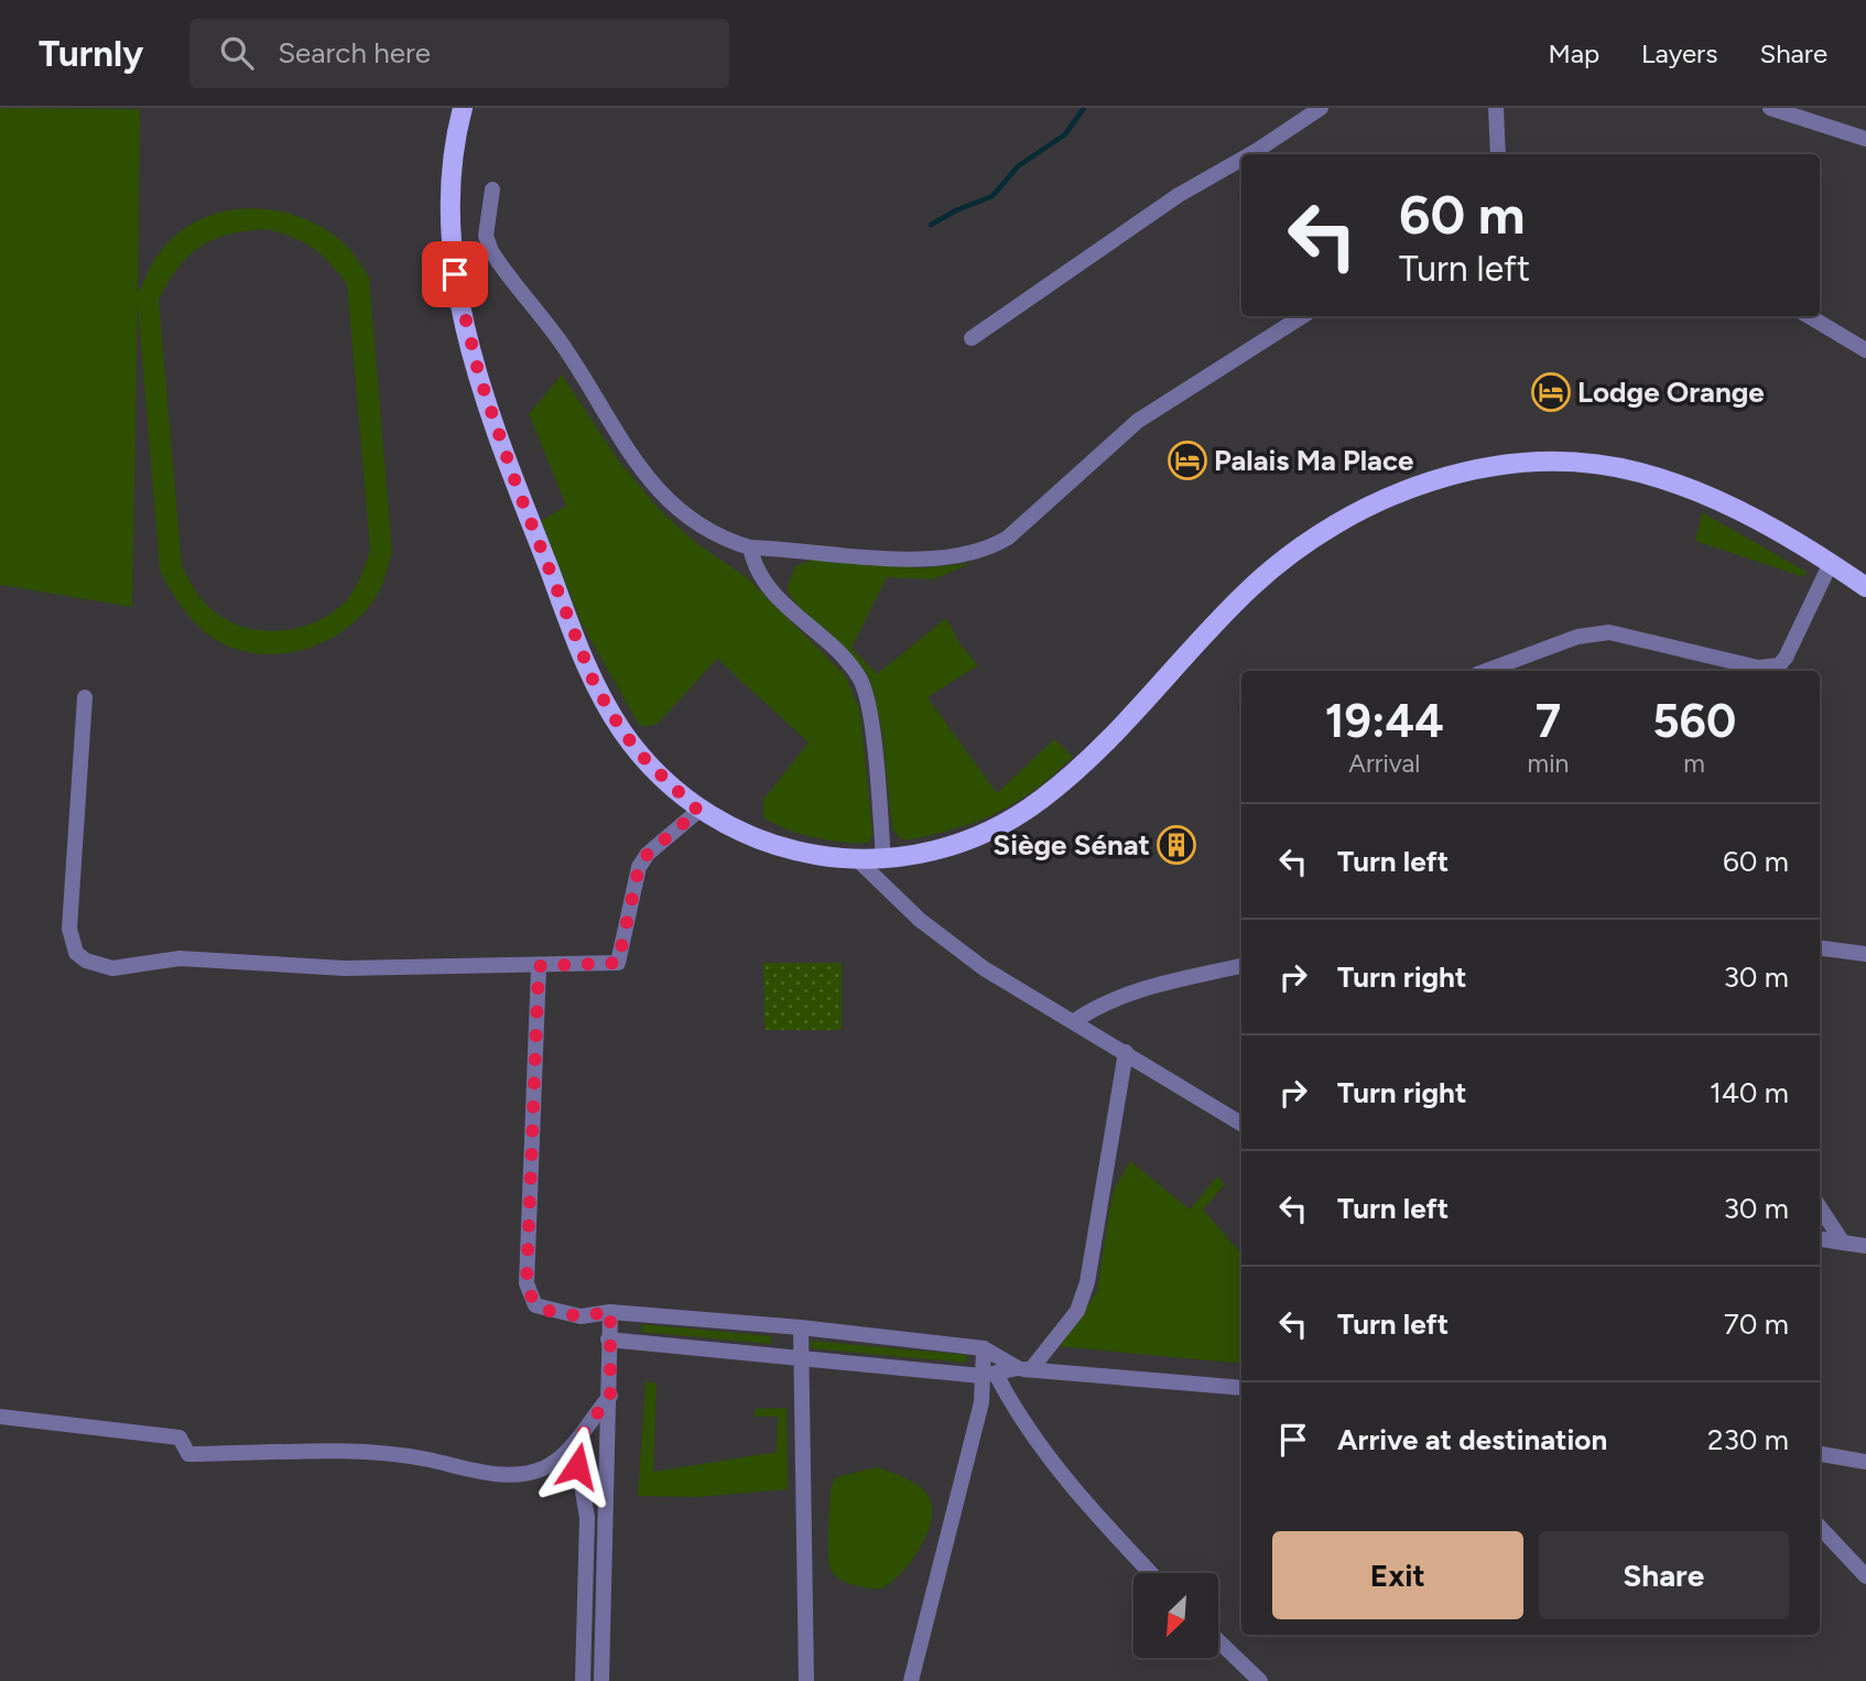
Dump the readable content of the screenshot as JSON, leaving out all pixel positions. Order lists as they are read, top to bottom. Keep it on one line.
{"places":{"hotel":["Lodge Orange","Palais Ma Place"],"building":["Siège Sénat"]},"north":"bottom left","page":{"header":"Turnly","search":"Search here","nav":["Map","Layers","Share"],"turn":["60 m","Turn left"],"eta":["19:44","Arrival","7","min","560","m"],"list":[{"name":"Turn left","value":"60 m"},{"name":"Turn right","value":"30 m"},{"name":"Turn right","value":"140 m"},{"name":"Turn left","value":"30 m"},{"name":"Turn left","value":"70 m"},{"name":"Arrive at destination","value":"230 m"}],"buttons":["Exit","Share"]}}
